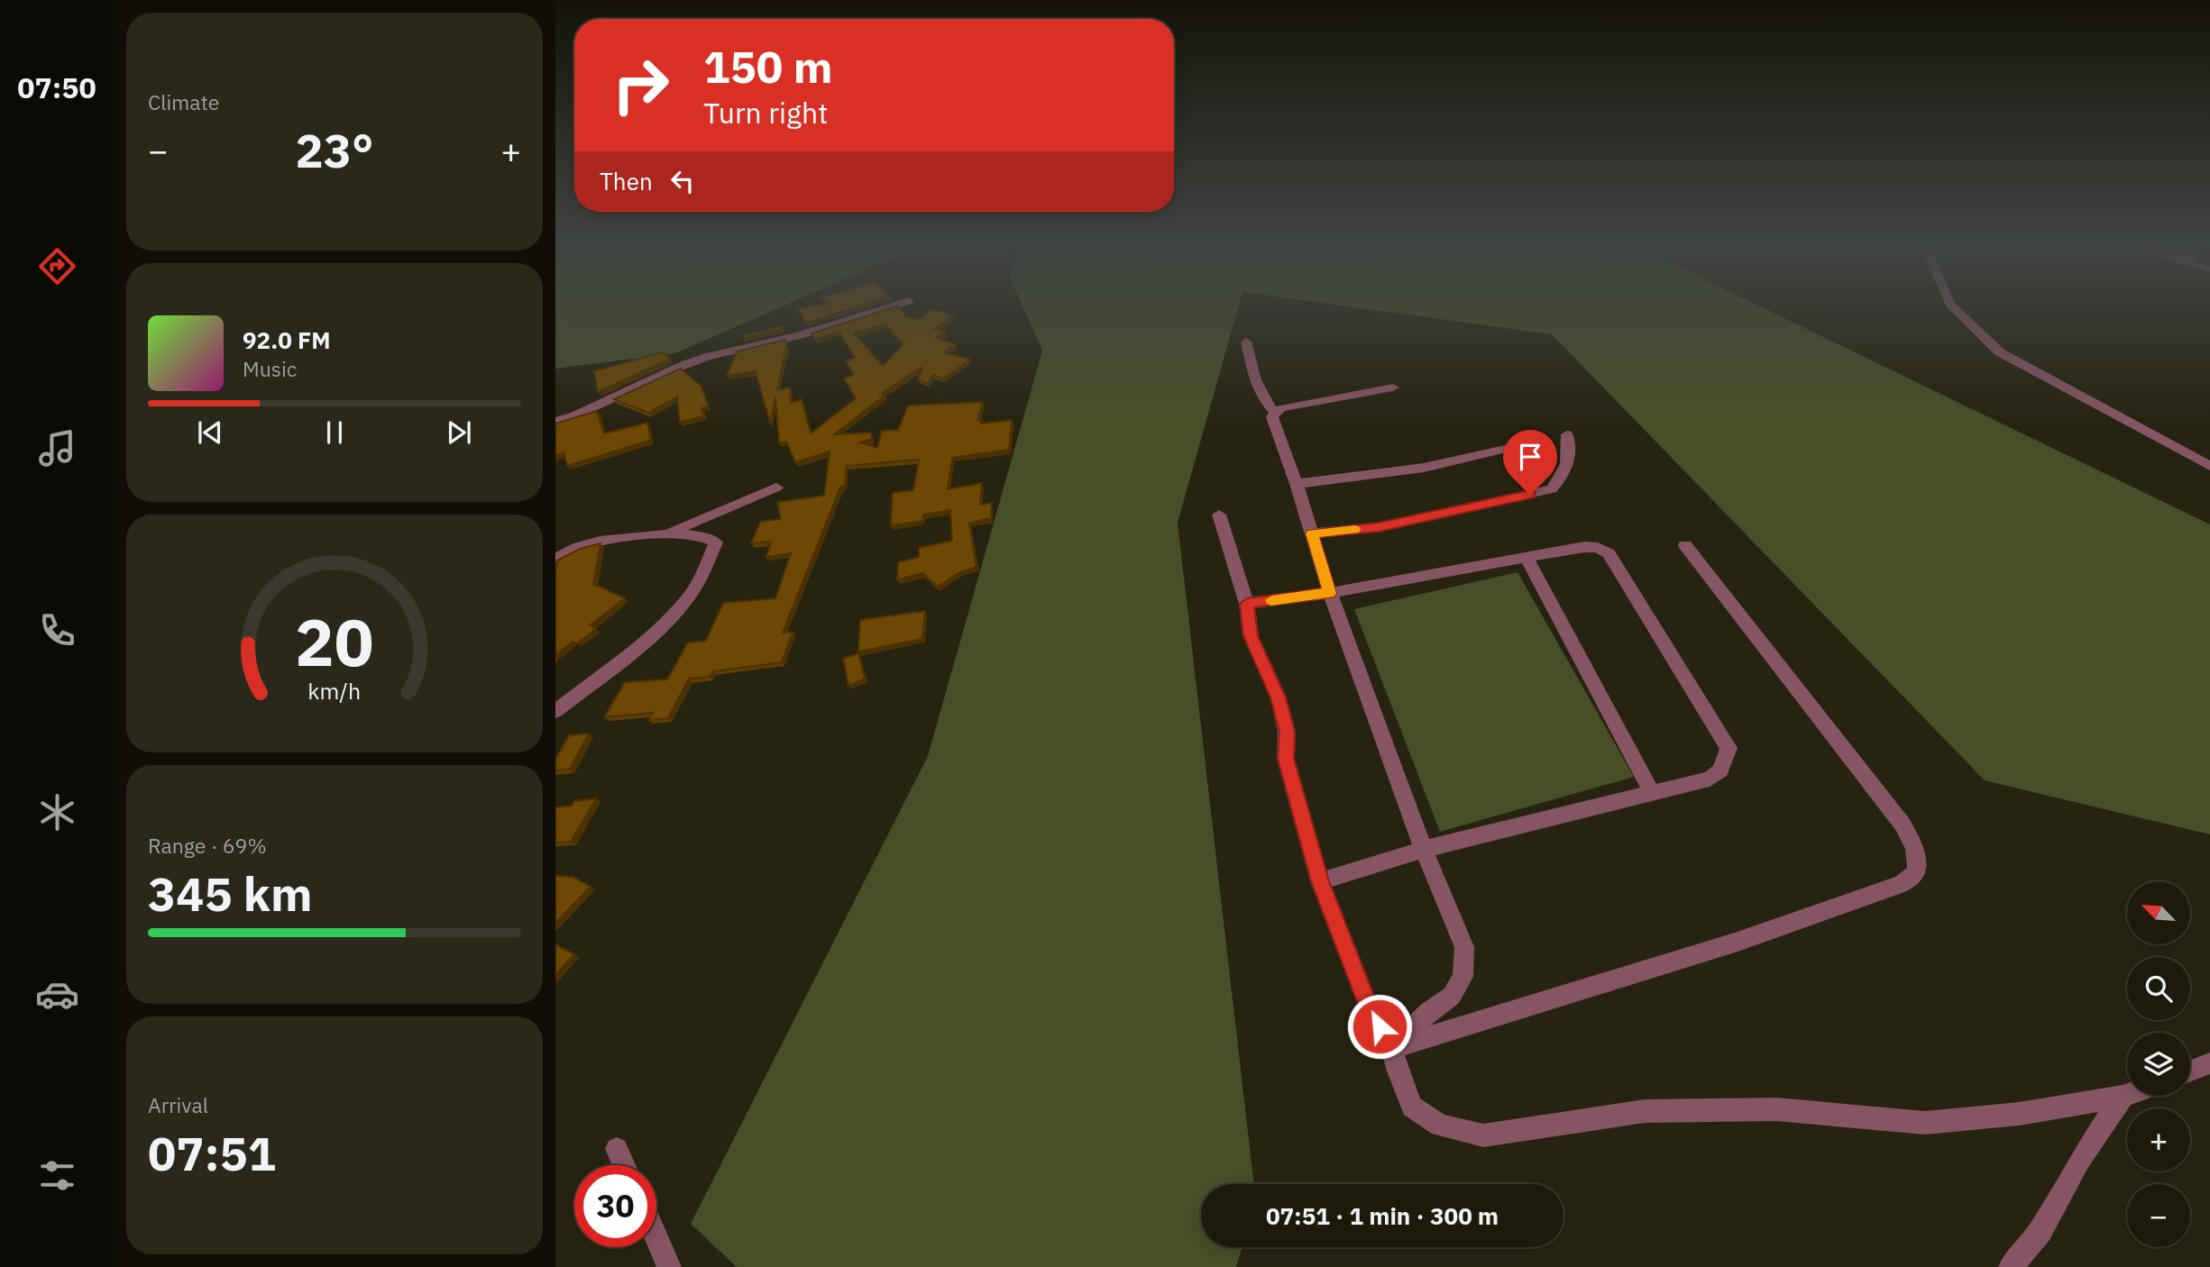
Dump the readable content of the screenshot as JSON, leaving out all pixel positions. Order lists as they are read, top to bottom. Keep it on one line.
{"north":"top left","page":{"tabs":"07:50","tile":["Climate",["Range · 69%","345 km"],["Arrival","07:51"]],"turn":["150 m","Turn right"],"heat":["−","23°","+"],"then":"Then","song":["92.0 FM","Music"],"map_buttons":["+","−"],"limit":"30","trip":"07:51 · 1 min · 300 m","gauge":["20","km/h"]}}
